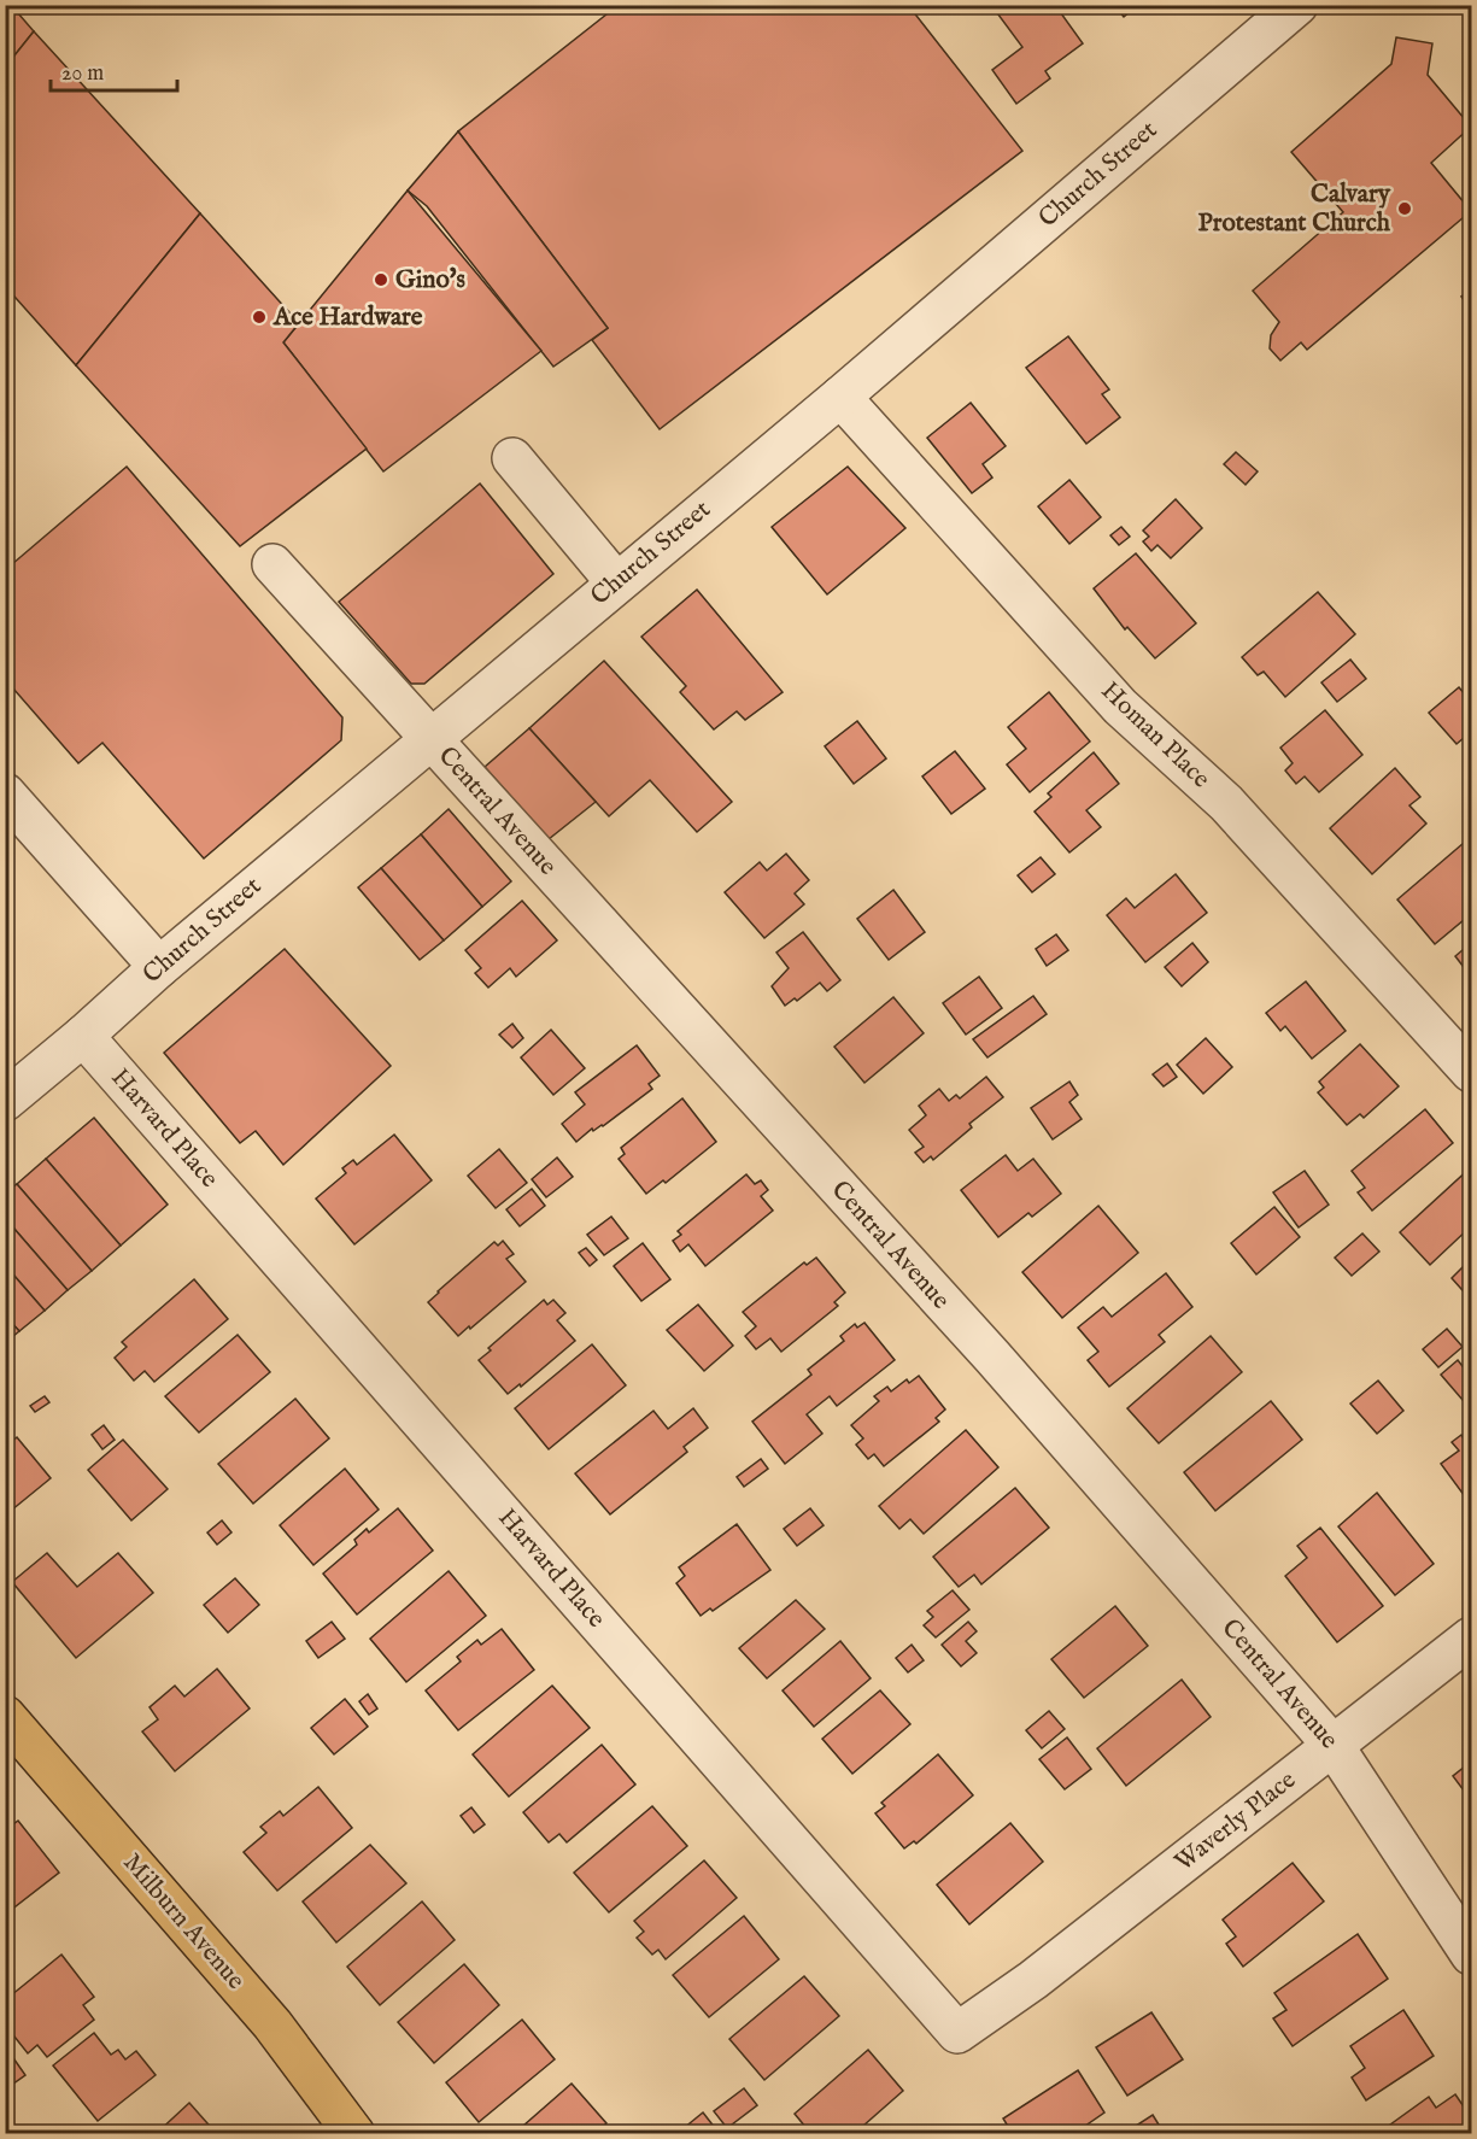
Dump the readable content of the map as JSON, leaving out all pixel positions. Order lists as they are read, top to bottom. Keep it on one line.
{"streets":{"main road":["Milburn Avenue"],"street":["Church Street","Homan Place","Central Avenue","Harvard Place","Waverly Place"]},"crossings":[["Church Street","Homan Place"],["Church Street","Central Avenue"],["Church Street","Harvard Place"],["Central Avenue","Waverly Place"],["Harvard Place","Waverly Place"]],"places":["Calvary Protestant Church","Gino's","Ace Hardware"],"scale_bar":"20 m"}
